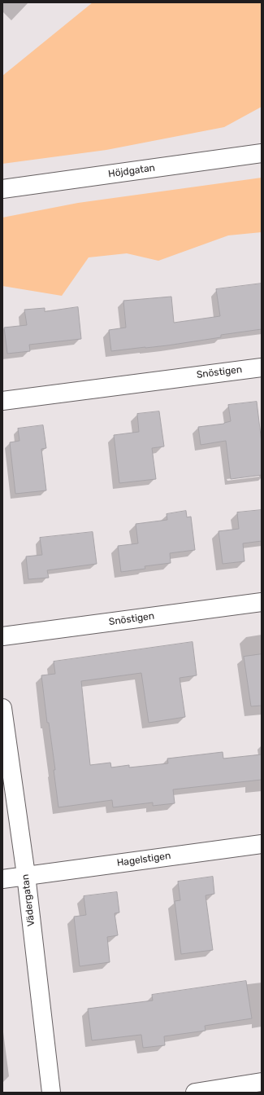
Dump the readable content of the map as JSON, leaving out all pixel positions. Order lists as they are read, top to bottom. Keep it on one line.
{"streets":{"street":["Höjdgatan","Snöstigen","Hagelstigen","Vädergatan"]},"crossings":[["Hagelstigen","Vädergatan"]]}
